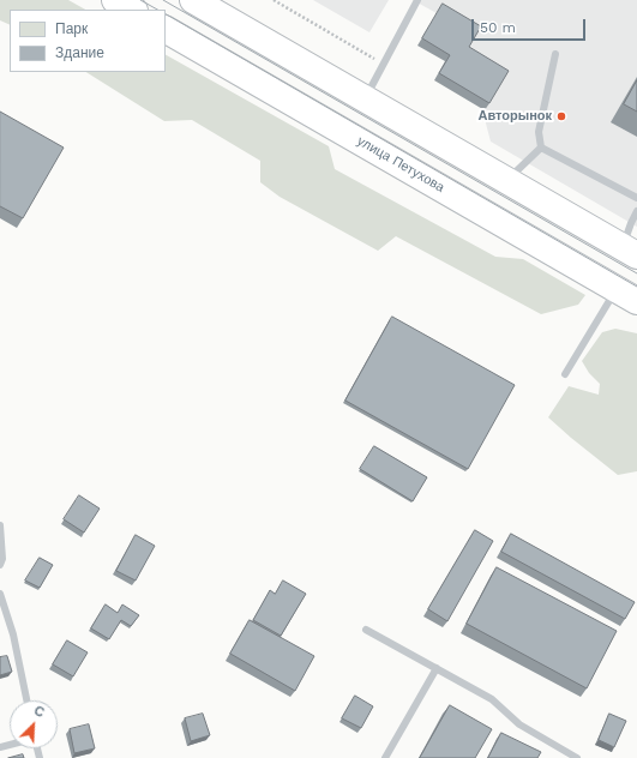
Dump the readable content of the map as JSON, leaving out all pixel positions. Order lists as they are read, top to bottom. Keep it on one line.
{"streets":{"highway":["улица Петухова"]},"places":["Авторынок"],"legend":["Парк","Здание"],"scale_bar":"50 m","north":"top right"}
